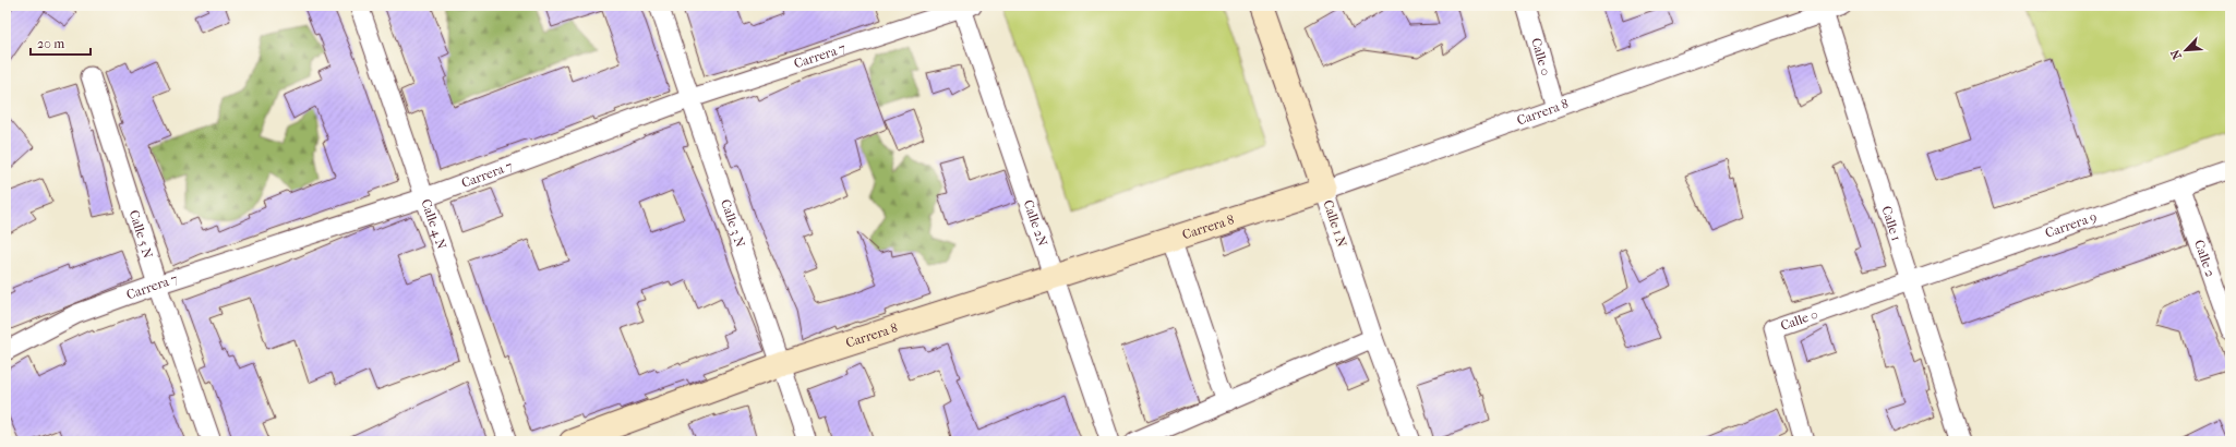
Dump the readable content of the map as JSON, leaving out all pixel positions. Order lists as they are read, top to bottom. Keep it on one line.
{"streets":{"street":["Carrera 7","Calle 0","Carrera 8","Calle 4 N","Calle 3 N","Calle 2N","Calle 1 N","Calle 1","Carrera 9","Calle 5 N","Calle 2"]},"crossings":[["Carrera 7","Calle 4 N"],["Carrera 7","Calle 3 N"],["Carrera 7","Calle 2N"],["Carrera 7","Calle 5 N"],["Calle 0","Carrera 8"],["Calle 0","Calle 1"],["Calle 0","Carrera 9"],["Carrera 8","Calle 3 N"],["Carrera 8","Calle 2N"],["Carrera 8","Calle 1 N"],["Carrera 8","Calle 1"],["Calle 1","Carrera 9"],["Carrera 9","Calle 2"]],"scale_bar":"20 m","north":"bottom left"}
